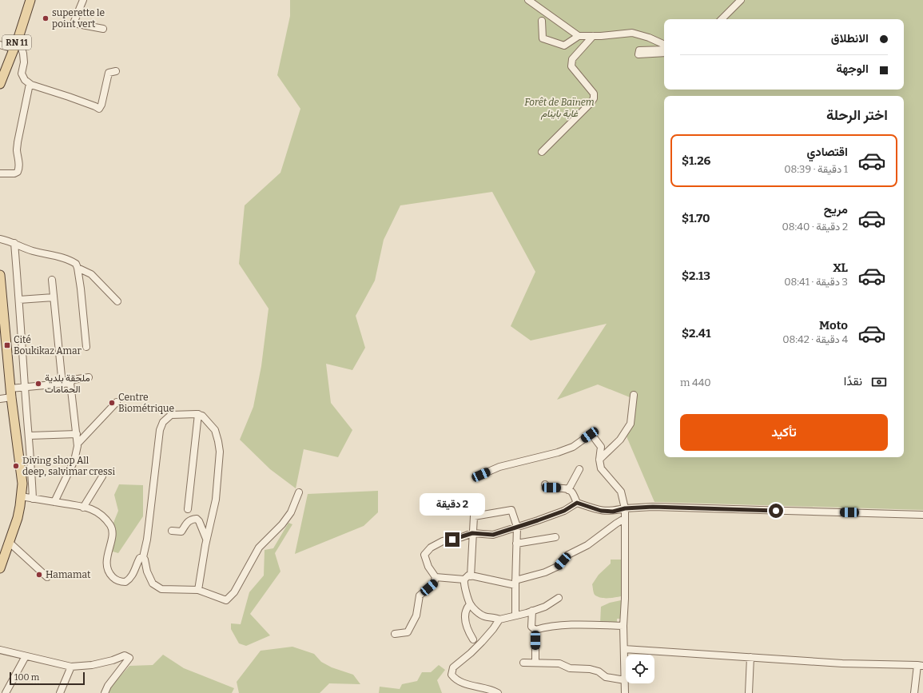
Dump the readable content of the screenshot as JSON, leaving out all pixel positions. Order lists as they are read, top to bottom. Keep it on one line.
{"streets":{"main road":["RN 11"]},"parks":["Forêt de Baïnem غابة باينام"],"places":{"other":["superette le point vert","ملحقة بلدية الحمامات","Centre Biométrique","Diving shop All deep, salvimar cressi","Hamamat"],"transit":["Cité Boukikaz Amar"]},"scale_bar":"100 m","page":{"banner":["الانطلاق","الوجهة"],"heading":"اختر الرحلة","list":[{"name":"اقتصادي","note":"1 دقيقة · 08:39","value":"$1.26"},{"name":"مريح","note":"2 دقيقة · 08:40","value":"$1.70"},{"name":"XL","note":"3 دقيقة · 08:41","value":"$2.13"},{"name":"Moto","note":"4 دقيقة · 08:42","value":"$2.41"}],"pay":["نقدًا","440 m"],"buttons":"تأكيد","bubble":"2 دقيقة","scale":"100 m"}}
